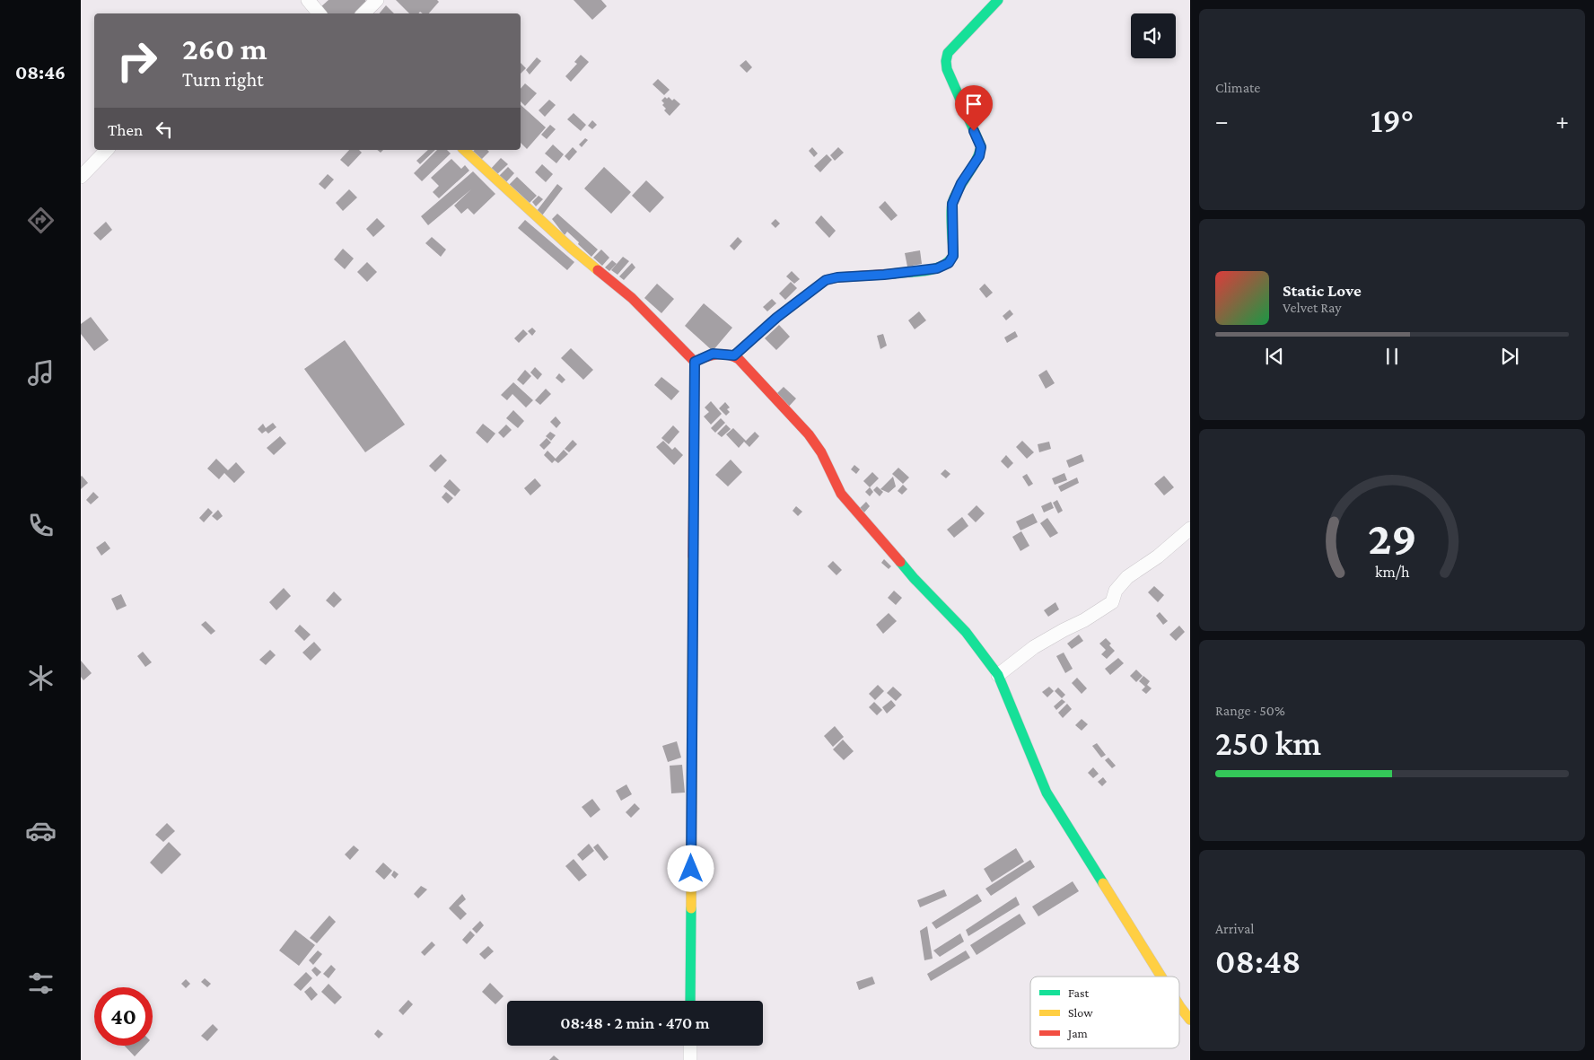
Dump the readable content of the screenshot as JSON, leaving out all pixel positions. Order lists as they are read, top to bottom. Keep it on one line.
{"legend":["Fast","Slow","Jam"],"page":{"tabs":"08:46","tile":["Climate",["Range · 50%","250 km"],["Arrival","08:48"]],"turn":["260 m","Turn right"],"heat":["−","19°","+"],"then":"Then","song":["Static Love","Velvet Ray"],"limit":"40","trip":"08:48 · 2 min · 470 m","gauge":["29","km/h"]}}
